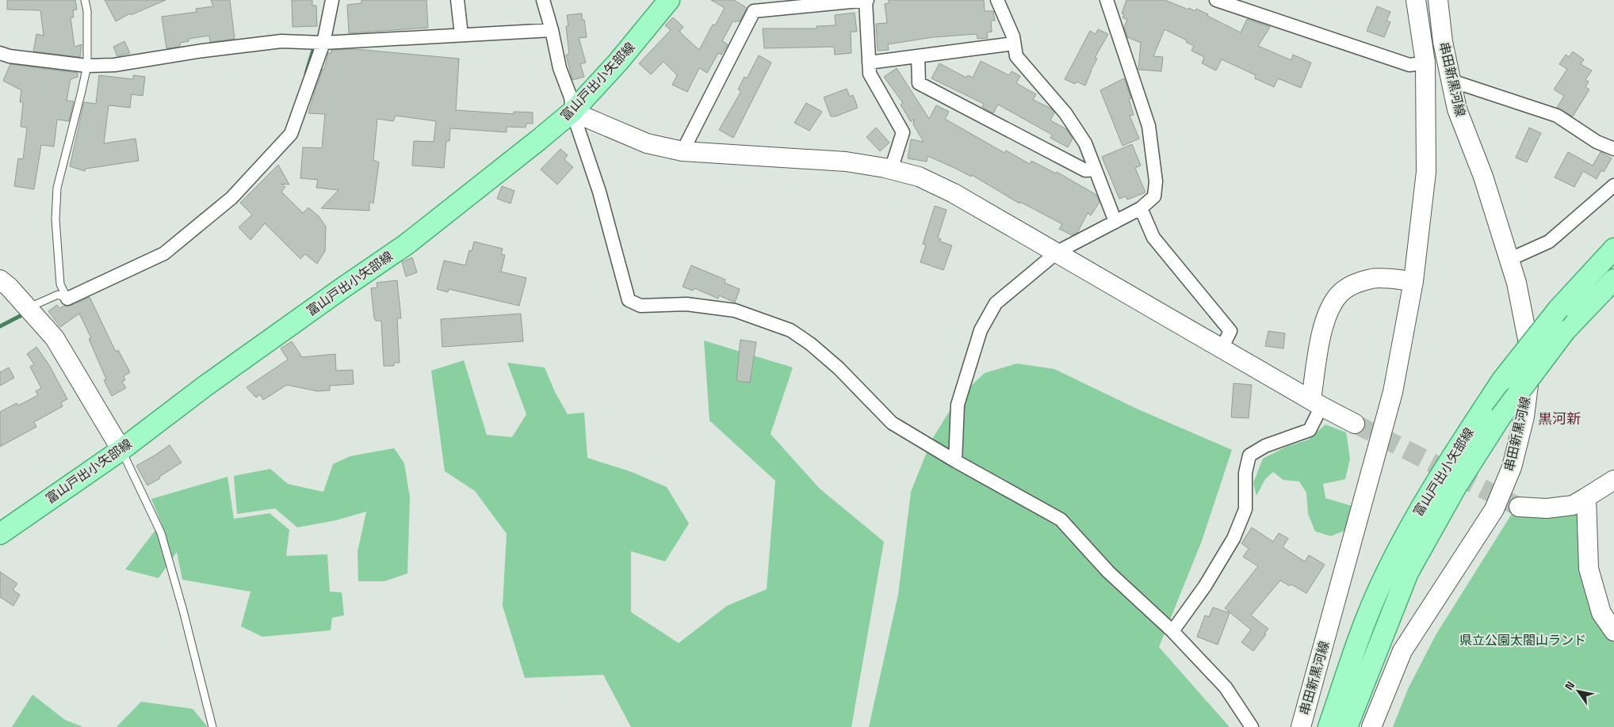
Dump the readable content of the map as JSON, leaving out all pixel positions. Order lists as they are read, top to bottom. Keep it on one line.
{"streets":{"main road":["串田新黒河線","富山戸出小矢部線"]},"districts":["黒河新"],"parks":["県立公園太閤山ランド"],"north":"top left"}
